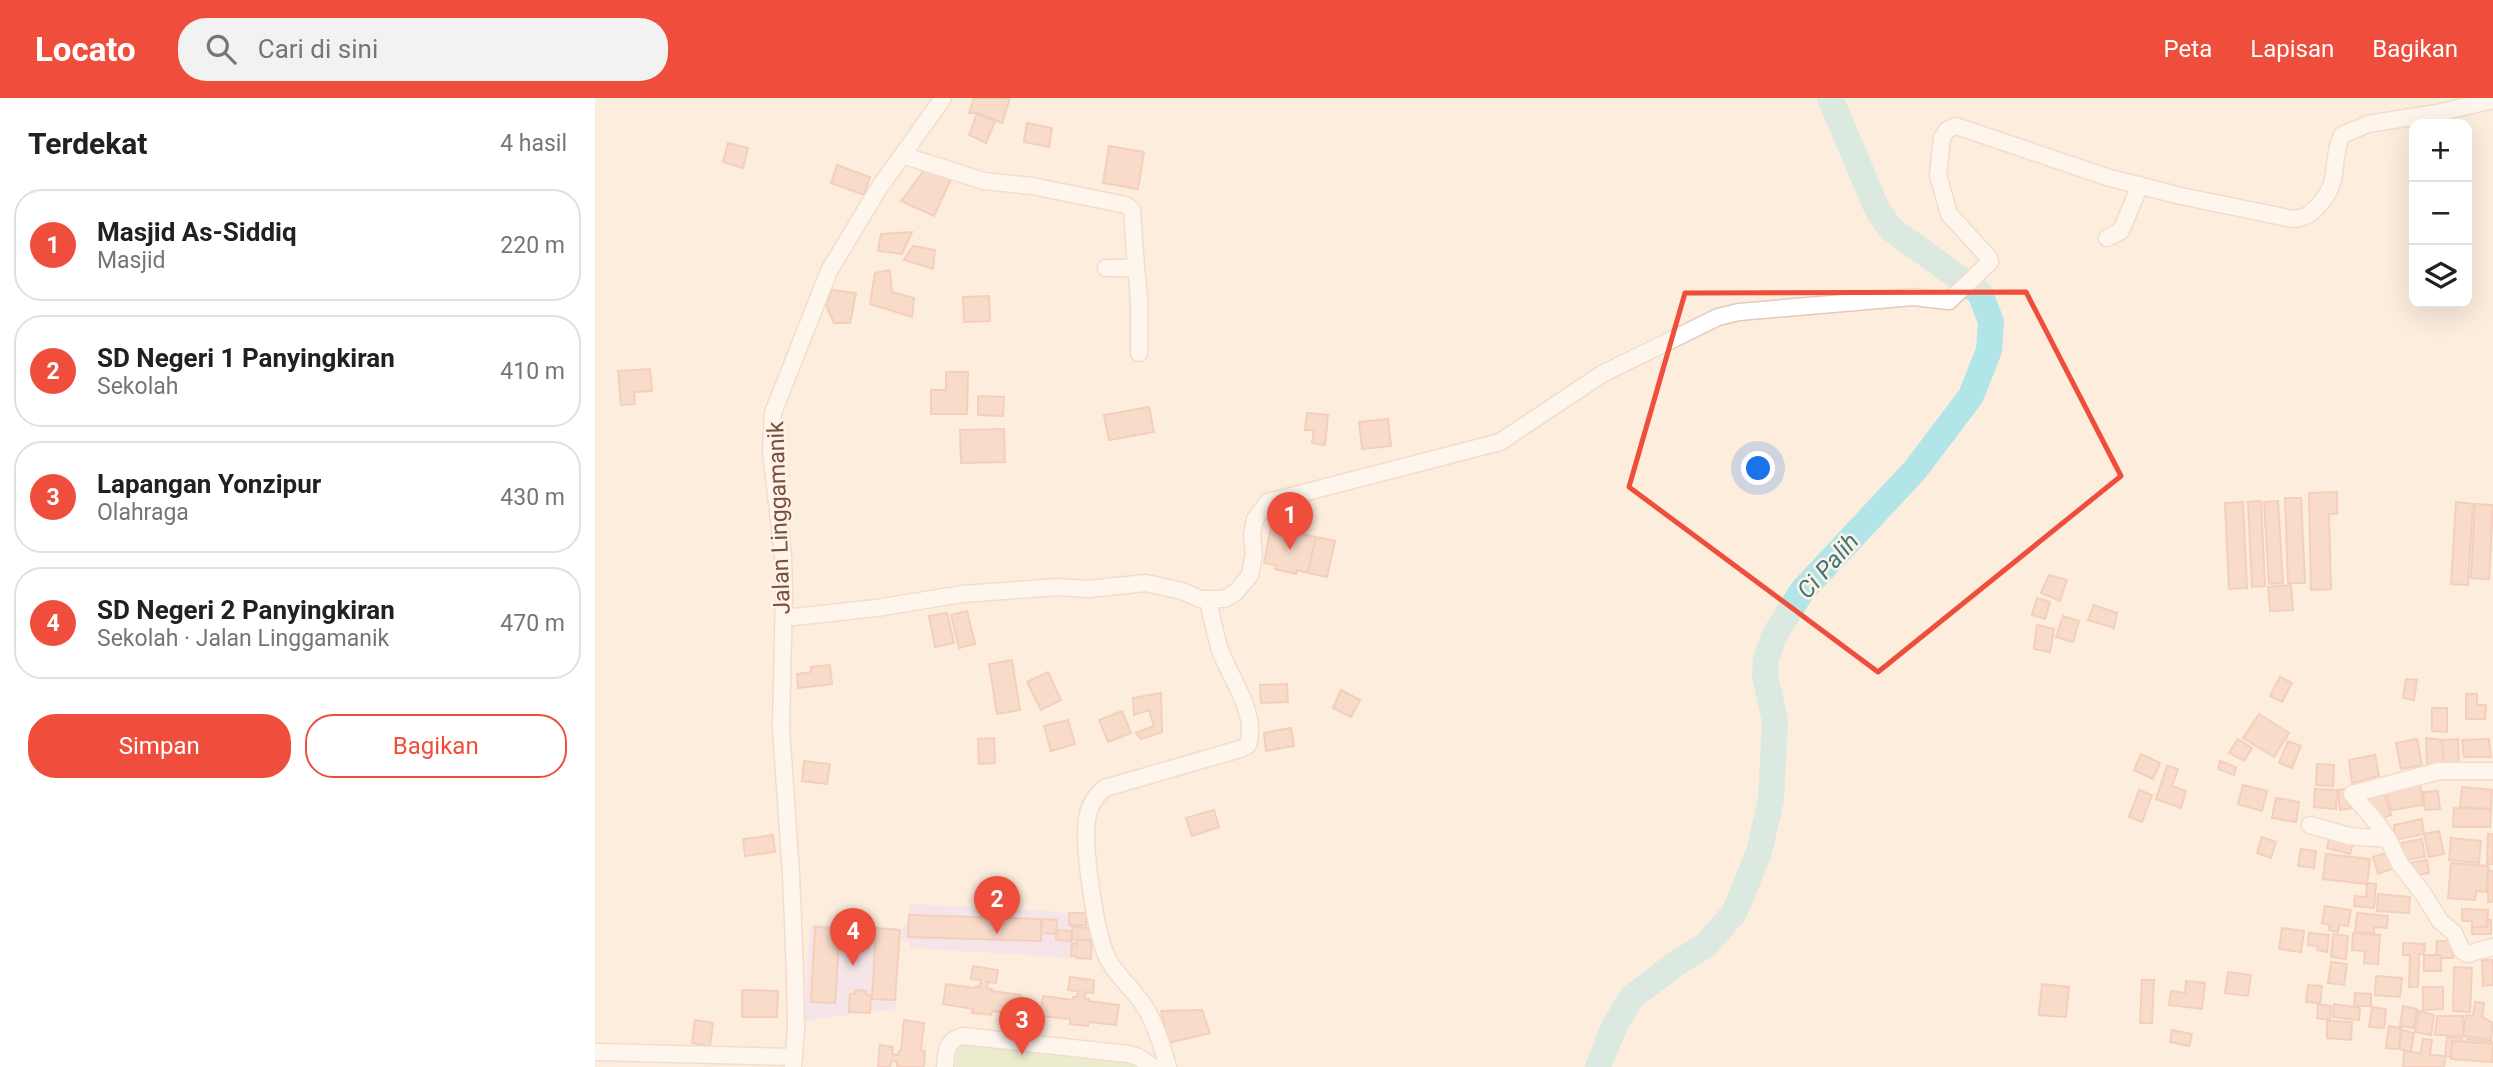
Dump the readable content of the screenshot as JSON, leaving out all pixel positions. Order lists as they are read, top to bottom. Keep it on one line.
{"streets":{"street":["Jalan Linggamanik"]},"water":["Ci Palih"],"page":{"header":"Locato","search":"Cari di sini","nav":["Peta","Lapisan","Bagikan"],"heading":["Terdekat","4 hasil"],"map_buttons":["+","−"],"list":[{"mark":"1","name":"Masjid As-Siddiq","note":"Masjid","value":"220 m"},{"mark":"2","name":"SD Negeri 1 Panyingkiran","note":"Sekolah","value":"410 m"},{"mark":"3","name":"Lapangan Yonzipur","note":"Olahraga","value":"430 m"},{"mark":"4","name":"SD Negeri 2 Panyingkiran","note":"Sekolah · Jalan Linggamanik","value":"470 m"}],"pins":["1","2","4","3"],"buttons":["Simpan","Bagikan"]}}
